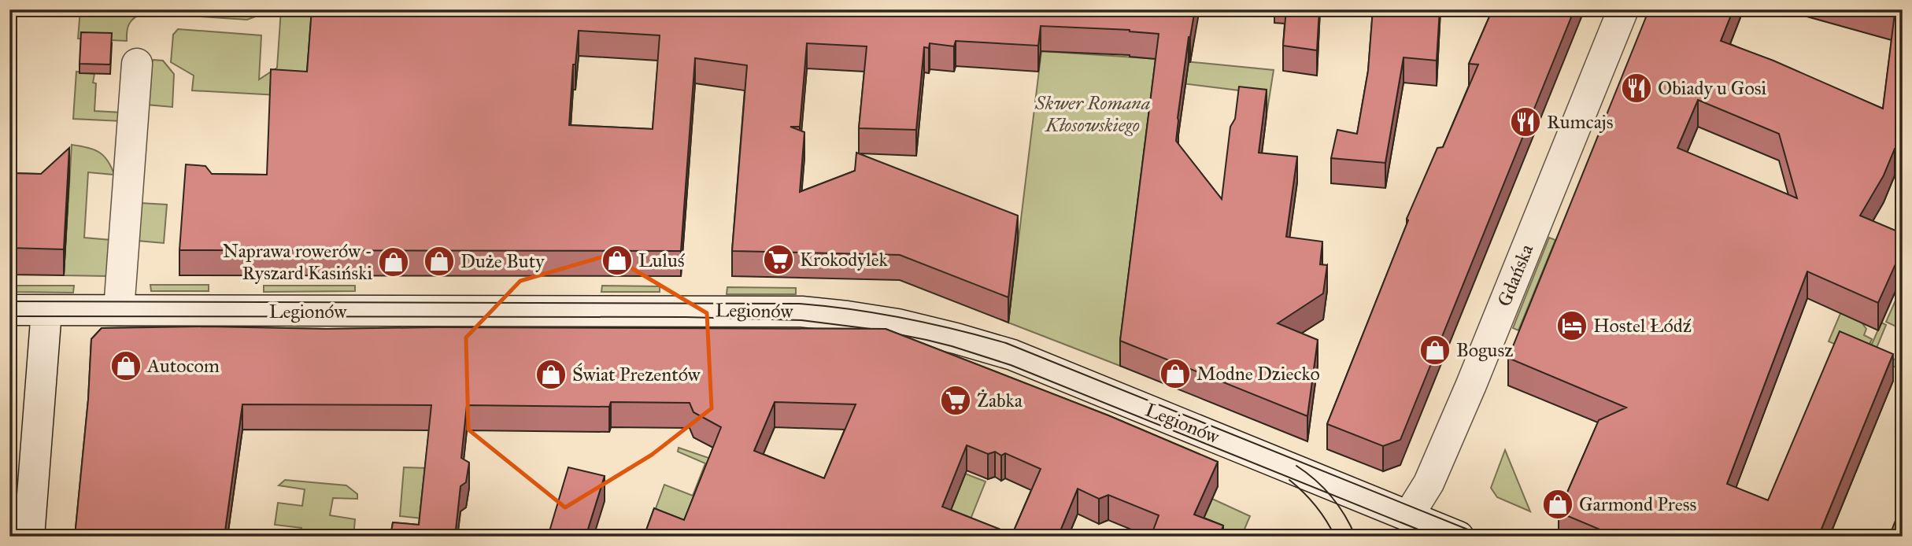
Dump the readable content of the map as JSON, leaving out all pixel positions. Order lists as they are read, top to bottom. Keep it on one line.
{"streets":{"street":["Gdańska","Legionów"]},"crossings":[["Gdańska","Legionów"]],"parks":["Skwer Romana Kłosowskiego"],"places":{"restaurant":["Obiady u Gosi","Rumcajs"],"supermarket":["Krokodylek","Żabka"],"shop":["Luluś","Duże Buty","Naprawa rowerów - Ryszard Kasiński","Bogusz","Autocom","Modne Dziecko","Świat Prezentów","Garmond Press"],"hotel":["Hostel Łódź"]}}
